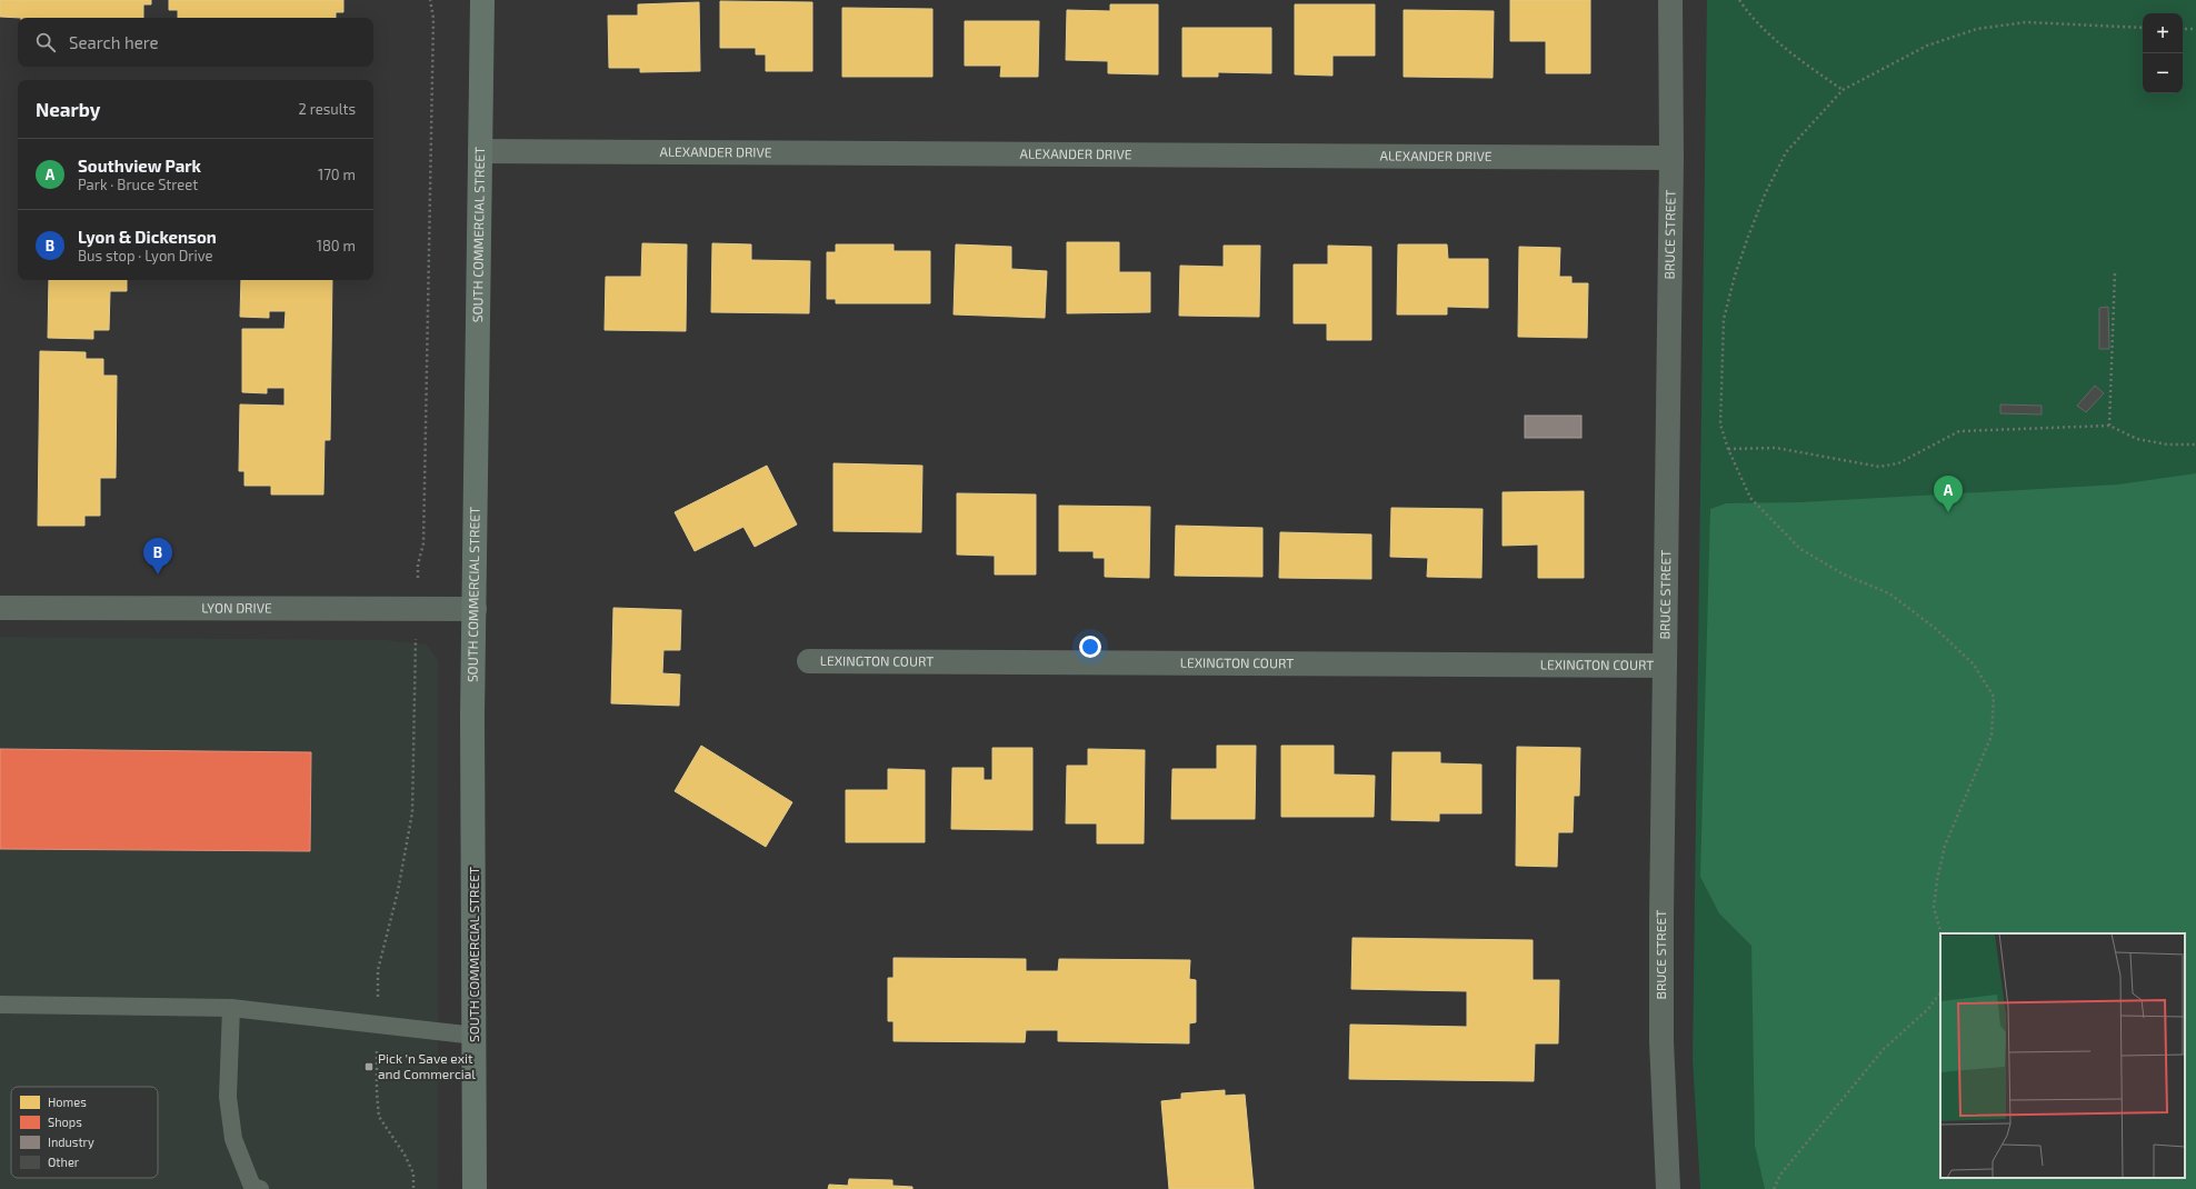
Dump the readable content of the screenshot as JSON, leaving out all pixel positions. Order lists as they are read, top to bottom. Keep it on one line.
{"streets":{"main road":["SOUTH COMMERCIAL STREET"],"street":["ALEXANDER DRIVE","BRUCE STREET","LYON DRIVE","LEXINGTON COURT"]},"crossings":[["ALEXANDER DRIVE","SOUTH COMMERCIAL STREET"],["ALEXANDER DRIVE","BRUCE STREET"],["SOUTH COMMERCIAL STREET","LYON DRIVE"],["BRUCE STREET","LEXINGTON COURT"]],"places":{"transit":["Pick 'n Save exit and Commercial"]},"legend":["Homes","Shops","Industry","Other"],"page":{"map_buttons":["+","−"],"search":"Search here","heading":["Nearby","2 results"],"list":[{"mark":"A","name":"Southview Park","note":"Park · Bruce Street","value":"170 m"},{"mark":"B","name":"Lyon & Dickenson","note":"Bus stop · Lyon Drive","value":"180 m"}],"pins":["A","B"]}}
